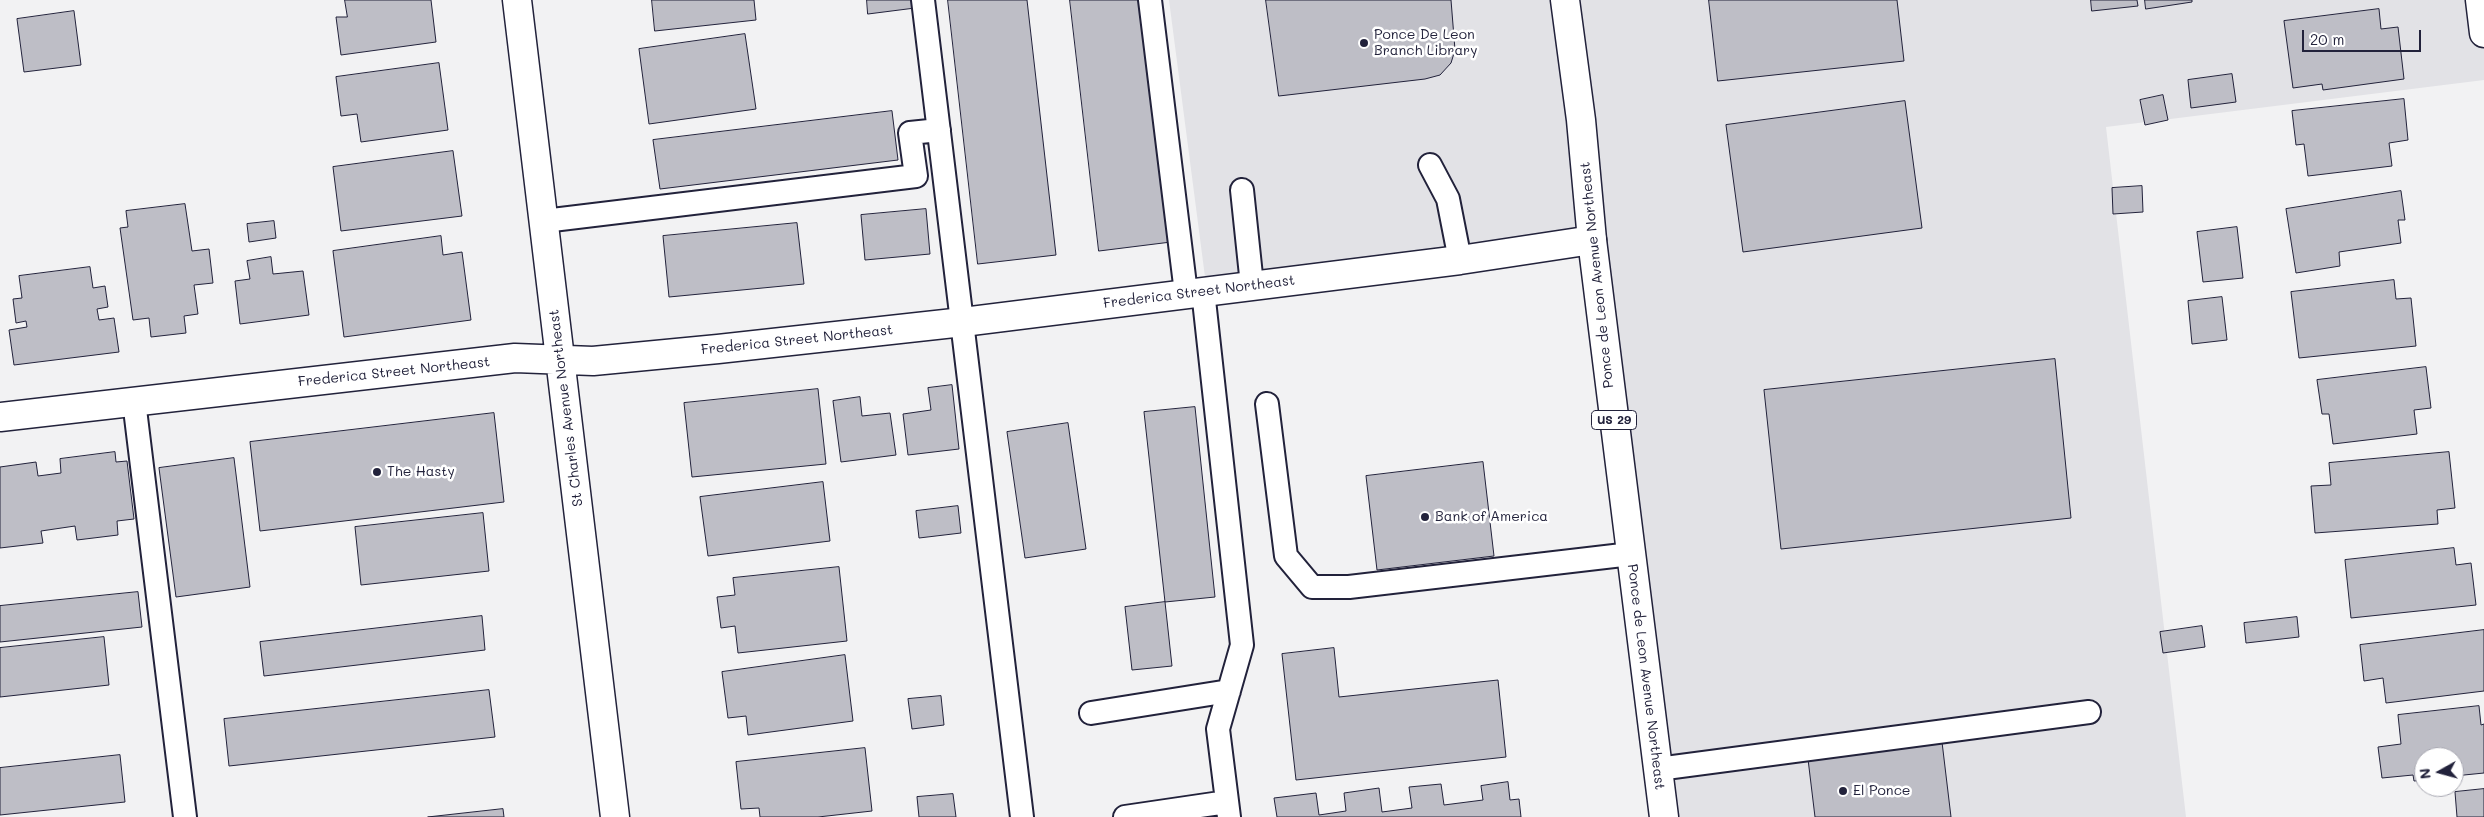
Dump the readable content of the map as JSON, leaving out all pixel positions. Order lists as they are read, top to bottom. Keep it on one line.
{"streets":{"main road":["Ponce de Leon Avenue Northeast","Frederica Street Northeast","St Charles Avenue Northeast","US 29"]},"crossings":[["Ponce de Leon Avenue Northeast","Frederica Street Northeast"],["Frederica Street Northeast","St Charles Avenue Northeast"]],"places":["Ponce De Leon Branch Library","The Hasty","Bank of America","El Ponce"],"scale_bar":"20 m","north":"left"}
